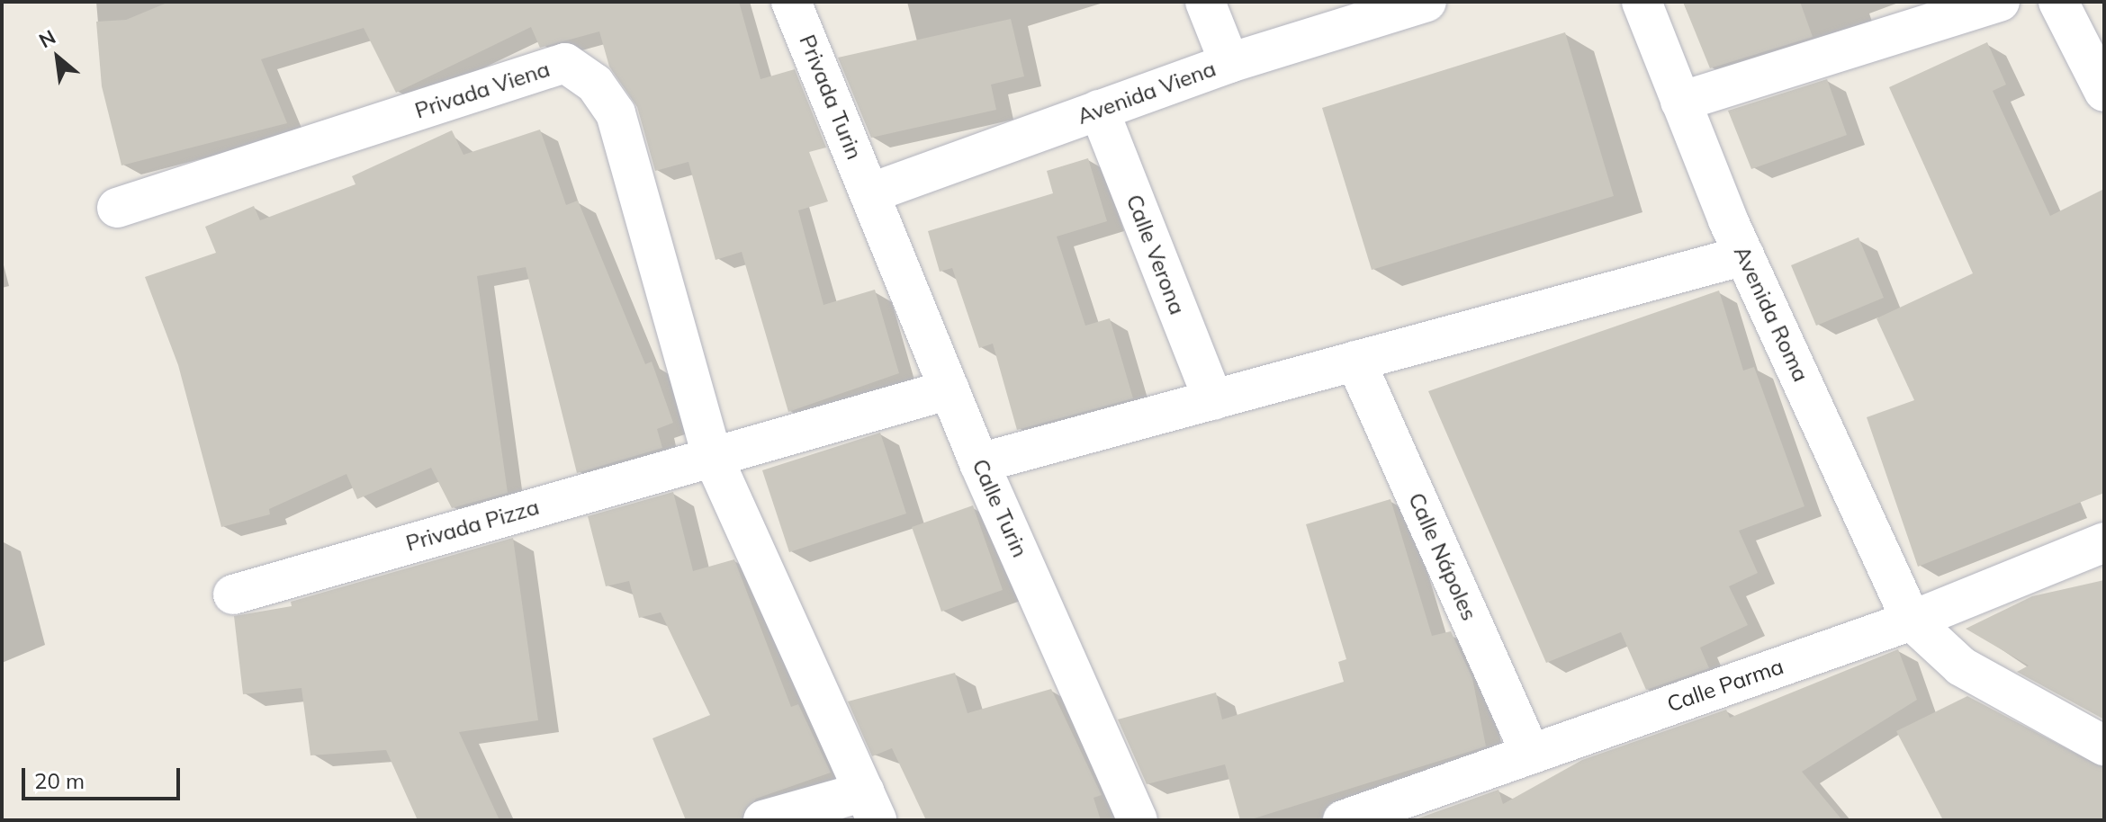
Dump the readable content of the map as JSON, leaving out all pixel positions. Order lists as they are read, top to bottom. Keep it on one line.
{"streets":{"street":["Privada Viena","Avenida Viena","Privada Turin","Calle Verona","Avenida Roma","Calle Turin","Privada Pizza","Calle Nápoles","Calle Parma"]},"crossings":[["Privada Viena","Privada Pizza"],["Avenida Viena","Privada Turin"],["Avenida Viena","Calle Verona"],["Avenida Viena","Calle Turin"],["Privada Turin","Calle Turin"],["Avenida Roma","Calle Parma"],["Calle Turin","Privada Pizza"],["Calle Nápoles","Calle Parma"]],"scale_bar":"20 m","north":"top left"}
